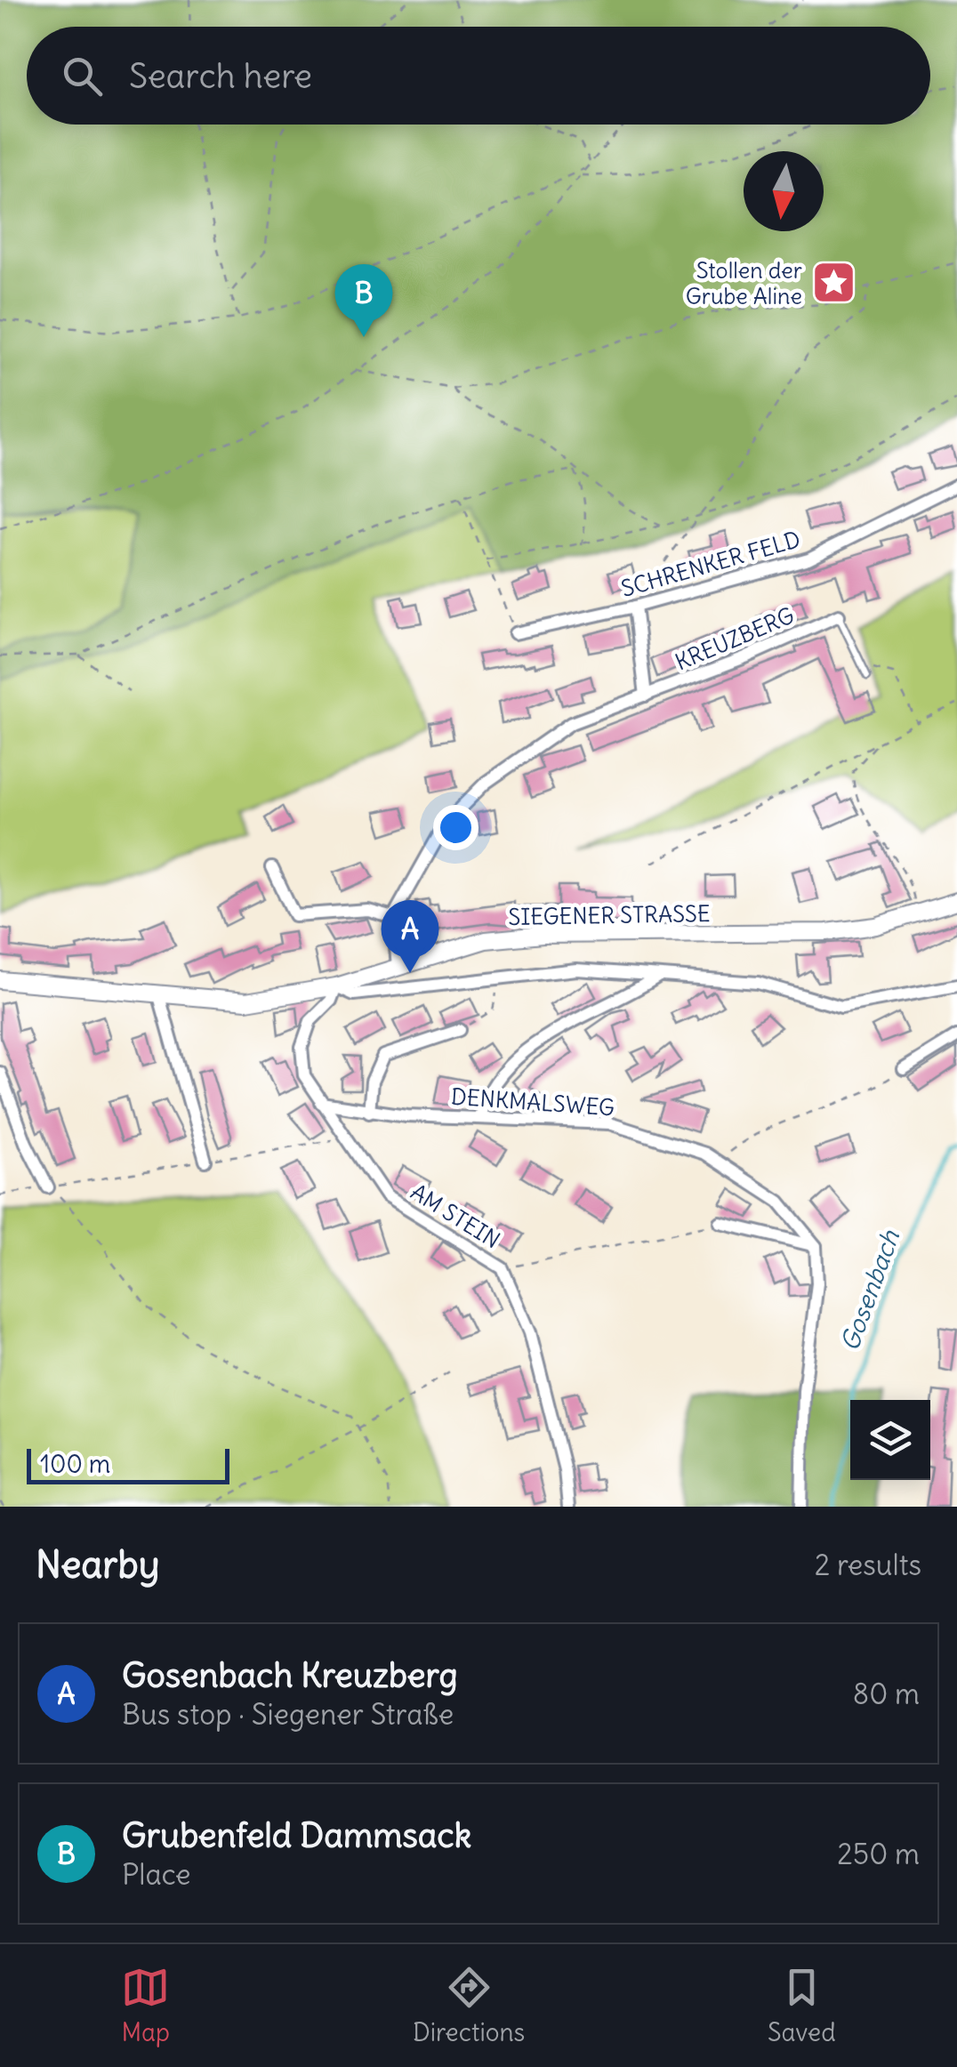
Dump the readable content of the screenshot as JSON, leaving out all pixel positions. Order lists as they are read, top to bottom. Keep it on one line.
{"streets":{"main road":["SIEGENER STRASSE"],"street":["SCHRENKER FELD","KREUZBERG","DENKMALSWEG","AM STEIN"]},"crossings":[["SCHRENKER FELD","KREUZBERG"],["SIEGENER STRASSE","AM STEIN"],["DENKMALSWEG","AM STEIN"]],"water":["Gosenbach"],"places":{"place":["Stollen der Grube Aline"]},"scale_bar":"100 m","north":"bottom","page":{"search":"Search here","pins":["B","A"],"scale":"100 m","heading":["Nearby","2 results"],"list":[{"mark":"A","name":"Gosenbach Kreuzberg","note":"Bus stop · Siegener Straße","value":"80 m"},{"mark":"B","name":"Grubenfeld Dammsack","note":"Place","value":"250 m"}],"nav":["Map","Directions","Saved"]}}
